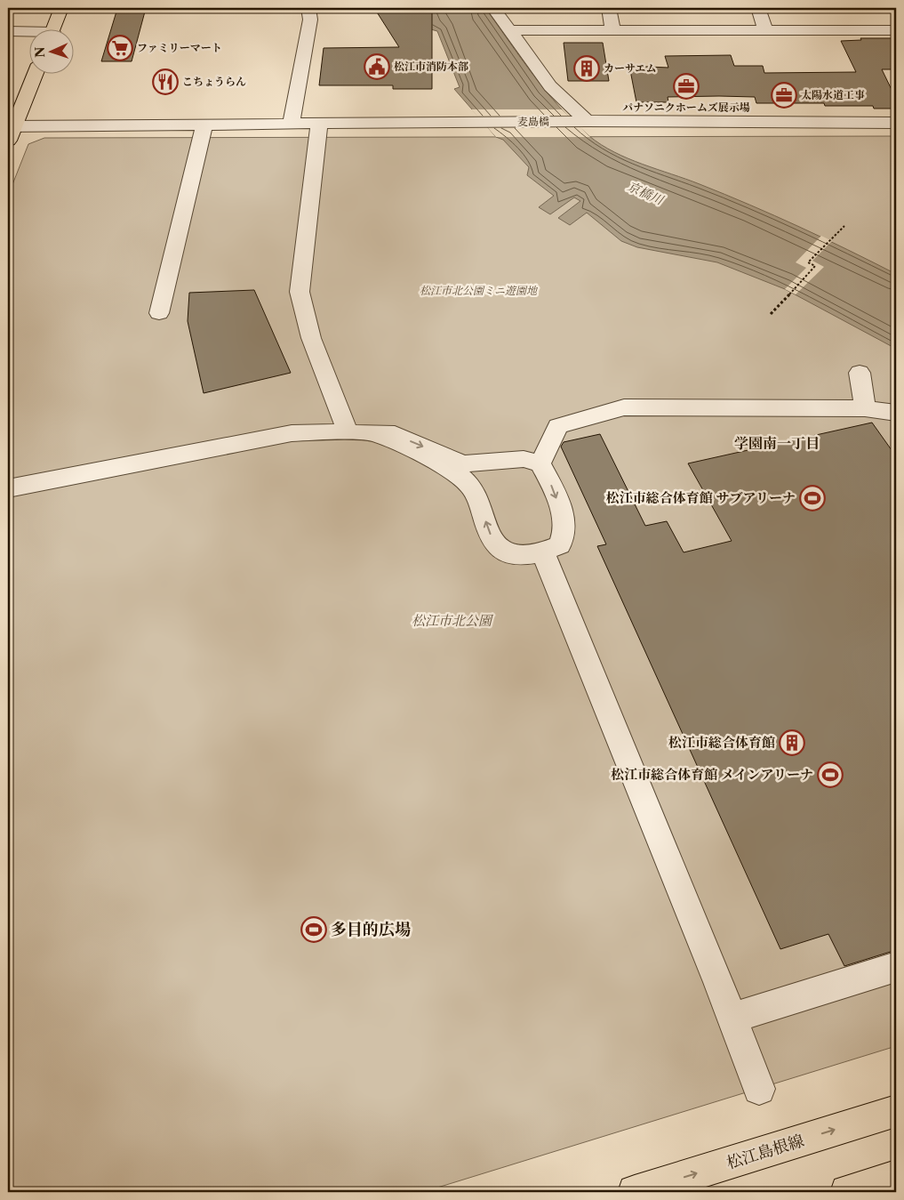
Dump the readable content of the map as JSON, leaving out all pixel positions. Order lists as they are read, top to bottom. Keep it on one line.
{"streets":{"main road":["松江島根線"],"street":["麦島橋"]},"one_way":["松江島根線"],"districts":["学園南一丁目"],"water":["京橋川"],"parks":["松江市北公園ミニ遊園地","松江市北公園"],"places":{"supermarket":["ファミリーマート"],"public building":["松江市消防本部"],"building":["カーサエム","松江市総合体育館"],"restaurant":["こちょうらん"],"office":["パナソニクホームズ展示場","太陽水道工事"],"sports":["松江市総合体育館 サブアリーナ","松江市総合体育館 メインアリーナ","多目的広場"]},"north":"left"}
